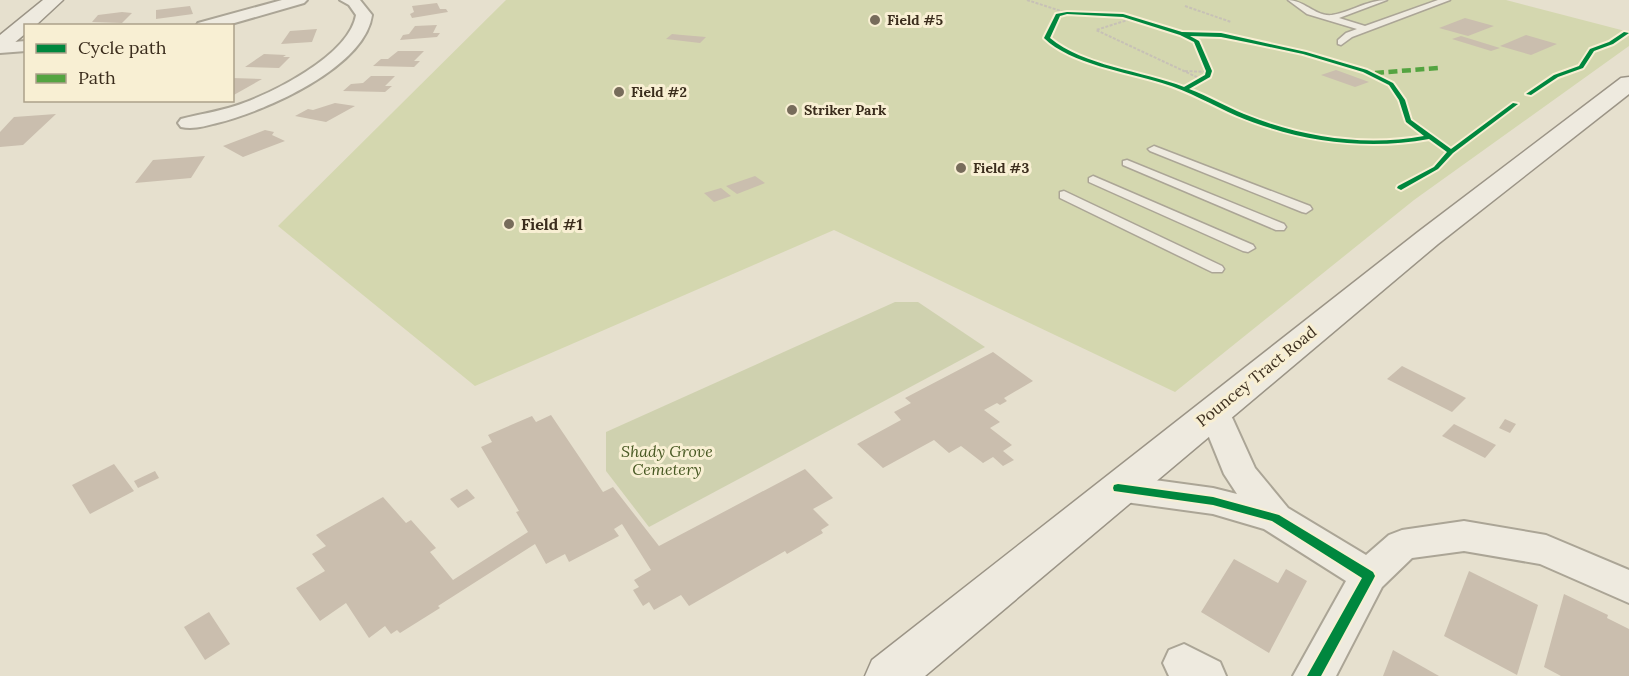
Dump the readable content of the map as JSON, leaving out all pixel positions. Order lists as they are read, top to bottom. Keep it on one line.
{"streets":{"main road":["Pouncey Tract Road"]},"parks":["Shady Grove Cemetery"],"places":["Field #5","Field #2","Striker Park","Field #3","Field #1"],"legend":["Cycle path","Path"]}
